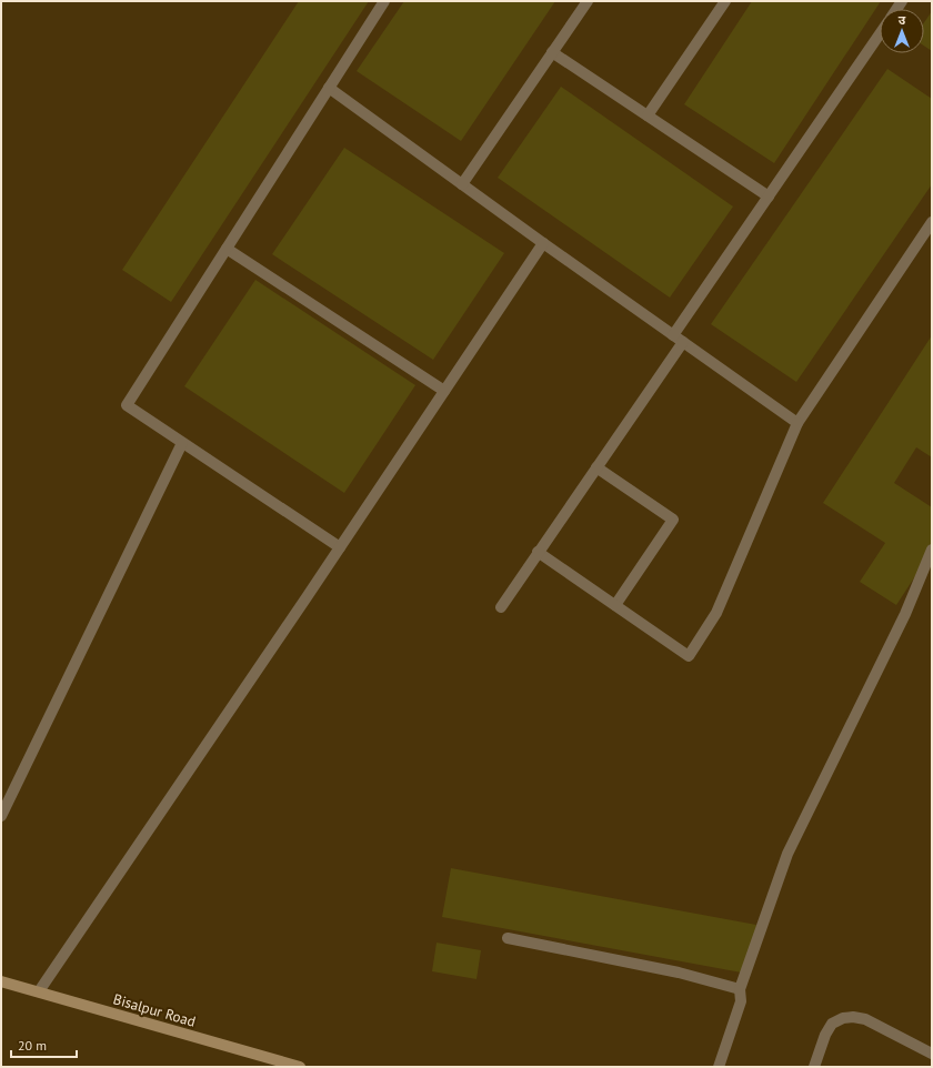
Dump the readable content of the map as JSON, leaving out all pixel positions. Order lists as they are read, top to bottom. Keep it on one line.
{"streets":{"main road":["Bisalpur Road"]},"scale_bar":"20 m","north":"top"}
